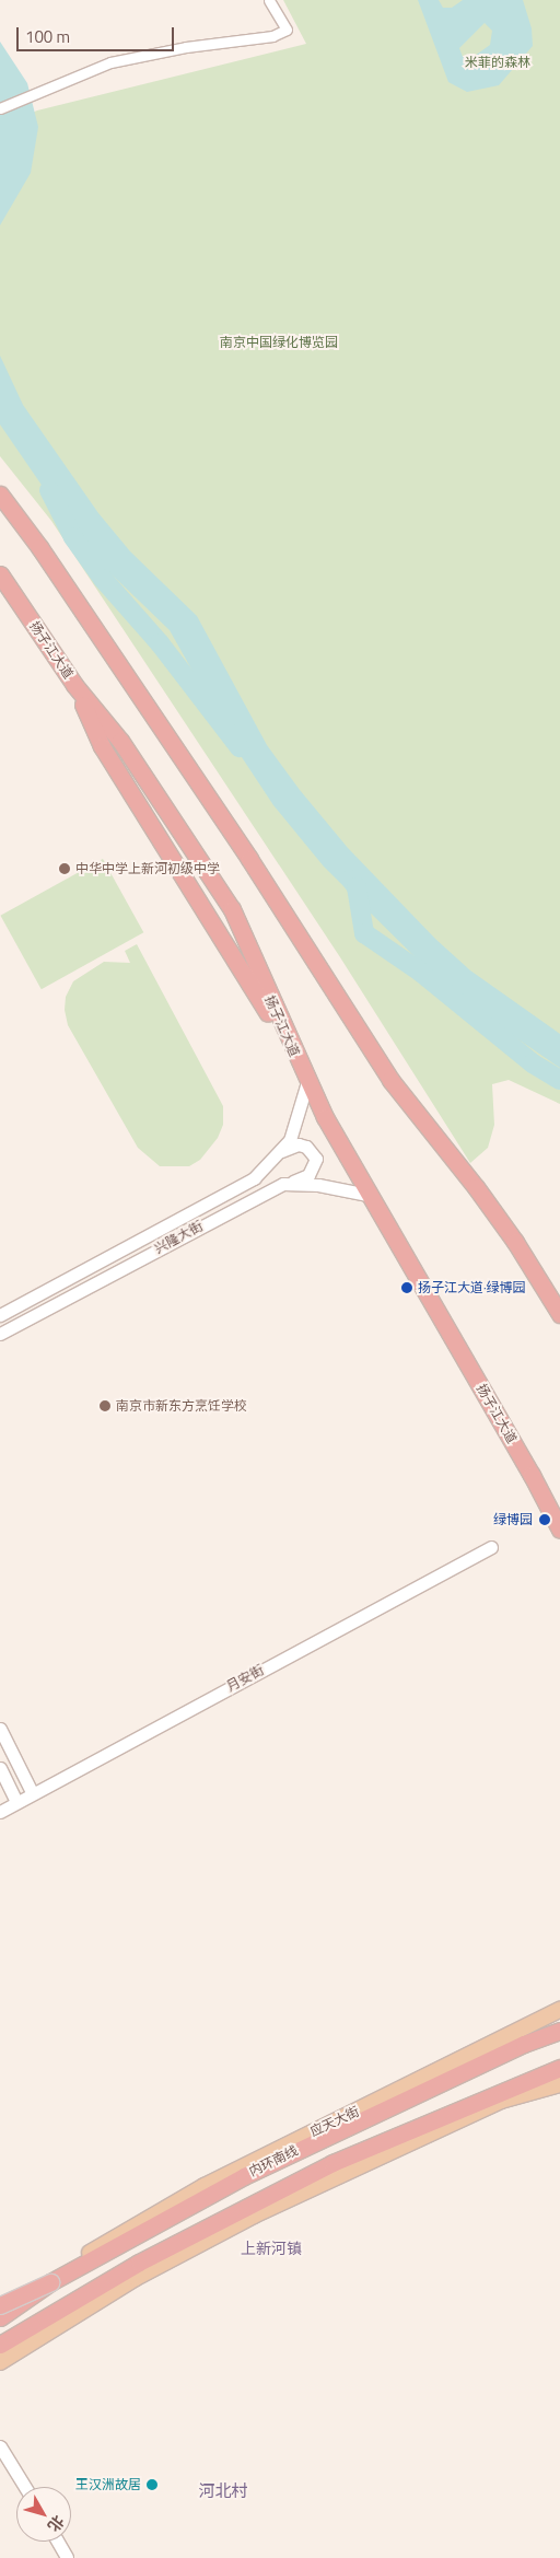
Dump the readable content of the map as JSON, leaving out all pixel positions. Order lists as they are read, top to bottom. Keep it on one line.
{"streets":{"highway":["扬子江大道","内环南线"],"main road":["兴隆大街","月安街","应天大街"]},"crossings":[["扬子江大道","兴隆大街"]],"districts":["上新河镇","河北村"],"parks":["米菲的森林","南京中国绿化博览园"],"places":["中华中学上新河初级中学","扬子江大道·绿博园","南京市新东方烹饪学校","绿博园","王汉洲故居"],"scale_bar":"100 m","north":"bottom right"}
